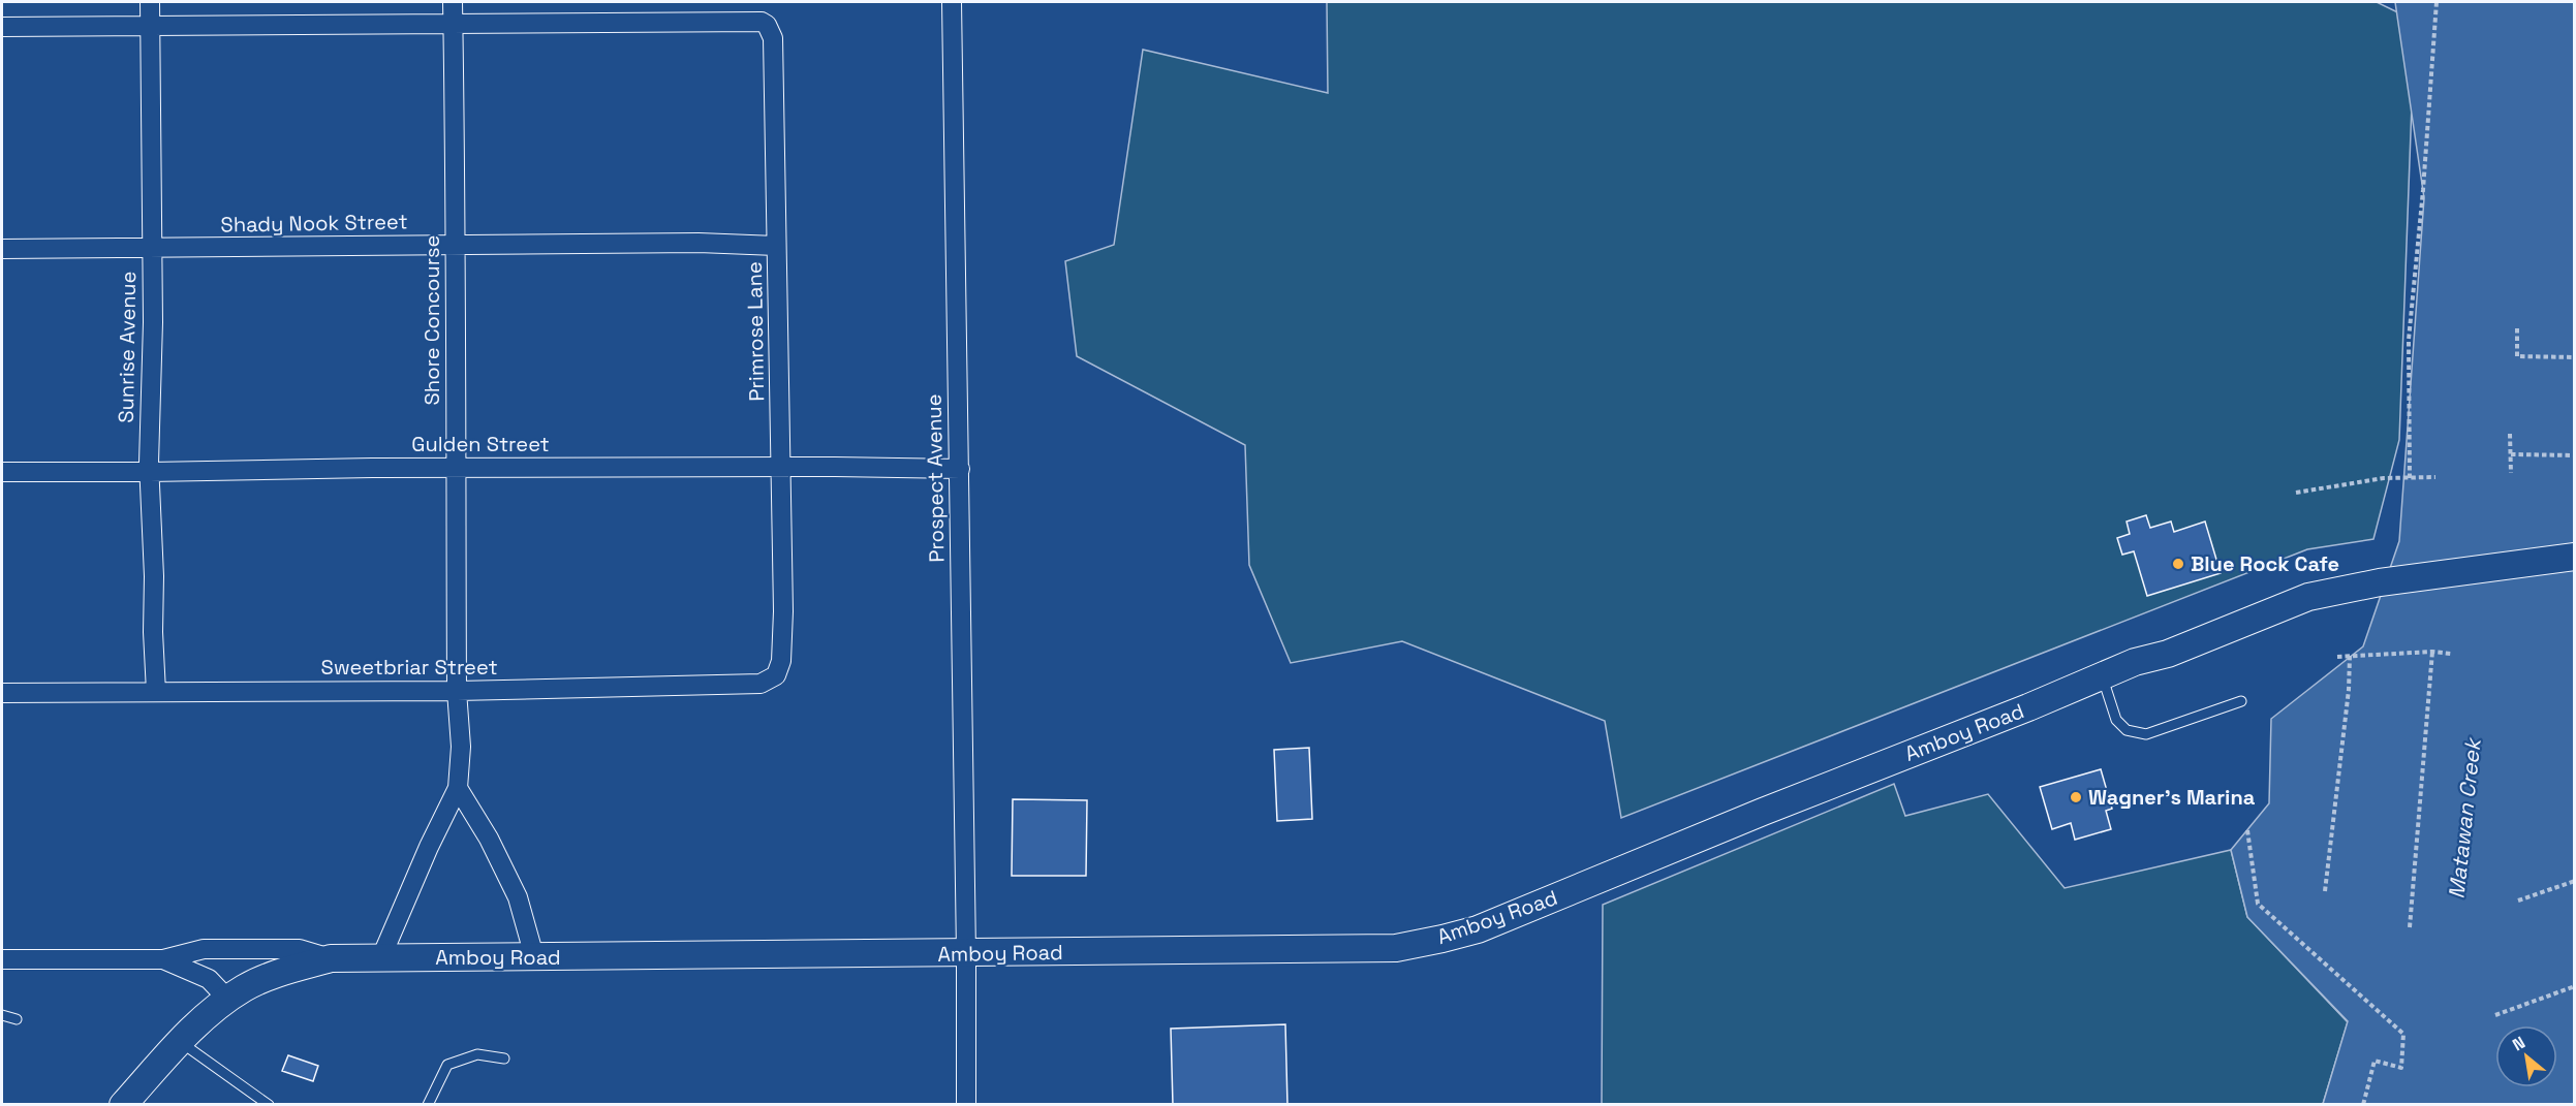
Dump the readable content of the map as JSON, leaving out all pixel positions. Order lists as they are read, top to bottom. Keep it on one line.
{"streets":{"main road":["Amboy Road"],"street":["Shady Nook Street","Shore Concourse","Primrose Lane","Sunrise Avenue","Gulden Street","Prospect Avenue","Sweetbriar Street"]},"crossings":[["Shady Nook Street","Shore Concourse"],["Shady Nook Street","Primrose Lane"],["Shady Nook Street","Sunrise Avenue"],["Shore Concourse","Primrose Lane"],["Shore Concourse","Gulden Street"],["Shore Concourse","Sweetbriar Street"],["Shore Concourse","Amboy Road"],["Primrose Lane","Gulden Street"],["Primrose Lane","Sweetbriar Street"],["Sunrise Avenue","Gulden Street"],["Sunrise Avenue","Sweetbriar Street"],["Gulden Street","Prospect Avenue"],["Prospect Avenue","Amboy Road"]],"water":["Matawan Creek"],"places":["Blue Rock Cafe","Wagner's Marina"],"north":"top left"}
